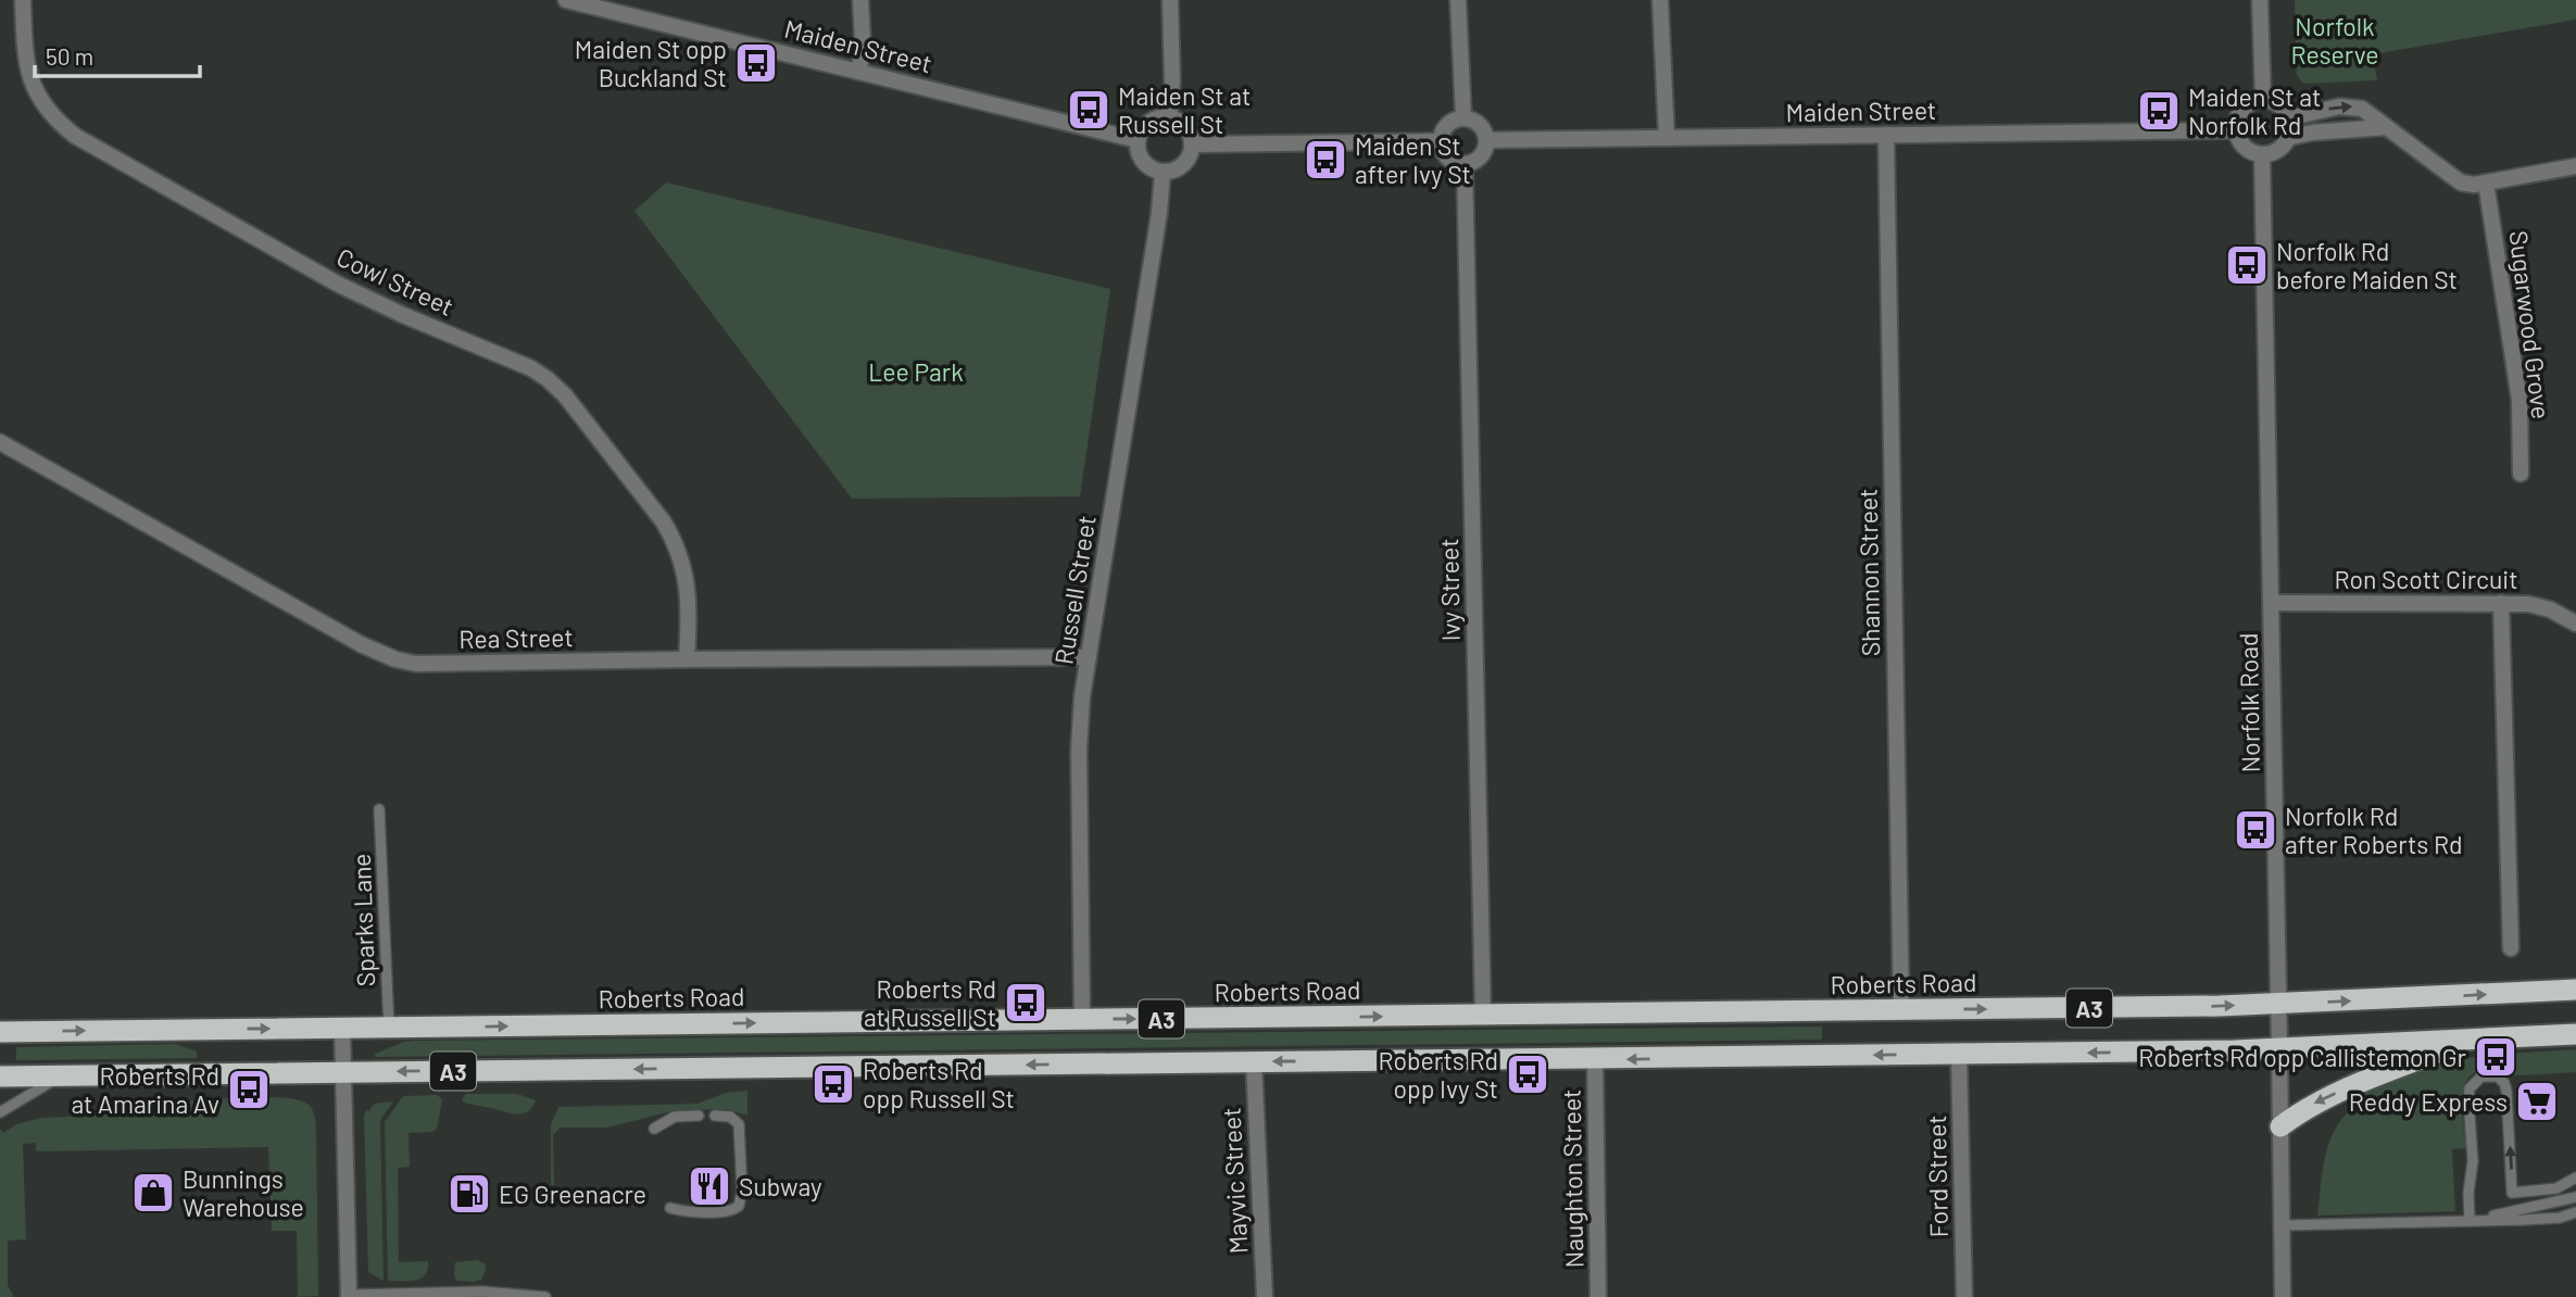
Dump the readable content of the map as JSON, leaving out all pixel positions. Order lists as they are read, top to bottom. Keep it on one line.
{"streets":{"highway":["Roberts Road","A3"],"street":["Maiden Street","Cowl Street","Sugarwood Grove","Shannon Street","Ron Scott Circuit","Russell Street","Ivy Street","Rea Street","Norfolk Road","Ford Street","Naughton Street","Mayvic Street"],"lane":["Sparks Lane"]},"crossings":[["Maiden Street","Shannon Street"],["Maiden Street","Russell Street"],["Maiden Street","Ivy Street"],["Maiden Street","Norfolk Road"],["Cowl Street","Rea Street"],["Shannon Street","Roberts Road"],["Ron Scott Circuit","Norfolk Road"],["Russell Street","Rea Street"],["Russell Street","Roberts Road"],["Ivy Street","Roberts Road"],["Norfolk Road","Roberts Road"],["Norfolk Road","A3"],["Sparks Lane","Roberts Road"],["A3","Ford Street"],["A3","Naughton Street"],["A3","Mayvic Street"]],"parks":["Norfolk Reserve","Lee Park"],"places":{"bus stop":["Maiden St opp Buckland St","Maiden St at Russell St","Maiden St at Norfolk Rd","Maiden St after Ivy St","Norfolk Rd before Maiden St","Norfolk Rd after Roberts Rd","Roberts Rd at Russell St","Roberts Rd opp Callistemon Gr","Roberts Rd opp Ivy St","Roberts Rd opp Russell St","Roberts Rd at Amarina Av"],"supermarket":["Reddy Express"],"restaurant":["Subway"],"shop":["Bunnings Warehouse"],"fuel station":["EG Greenacre"]},"scale_bar":"50 m"}
